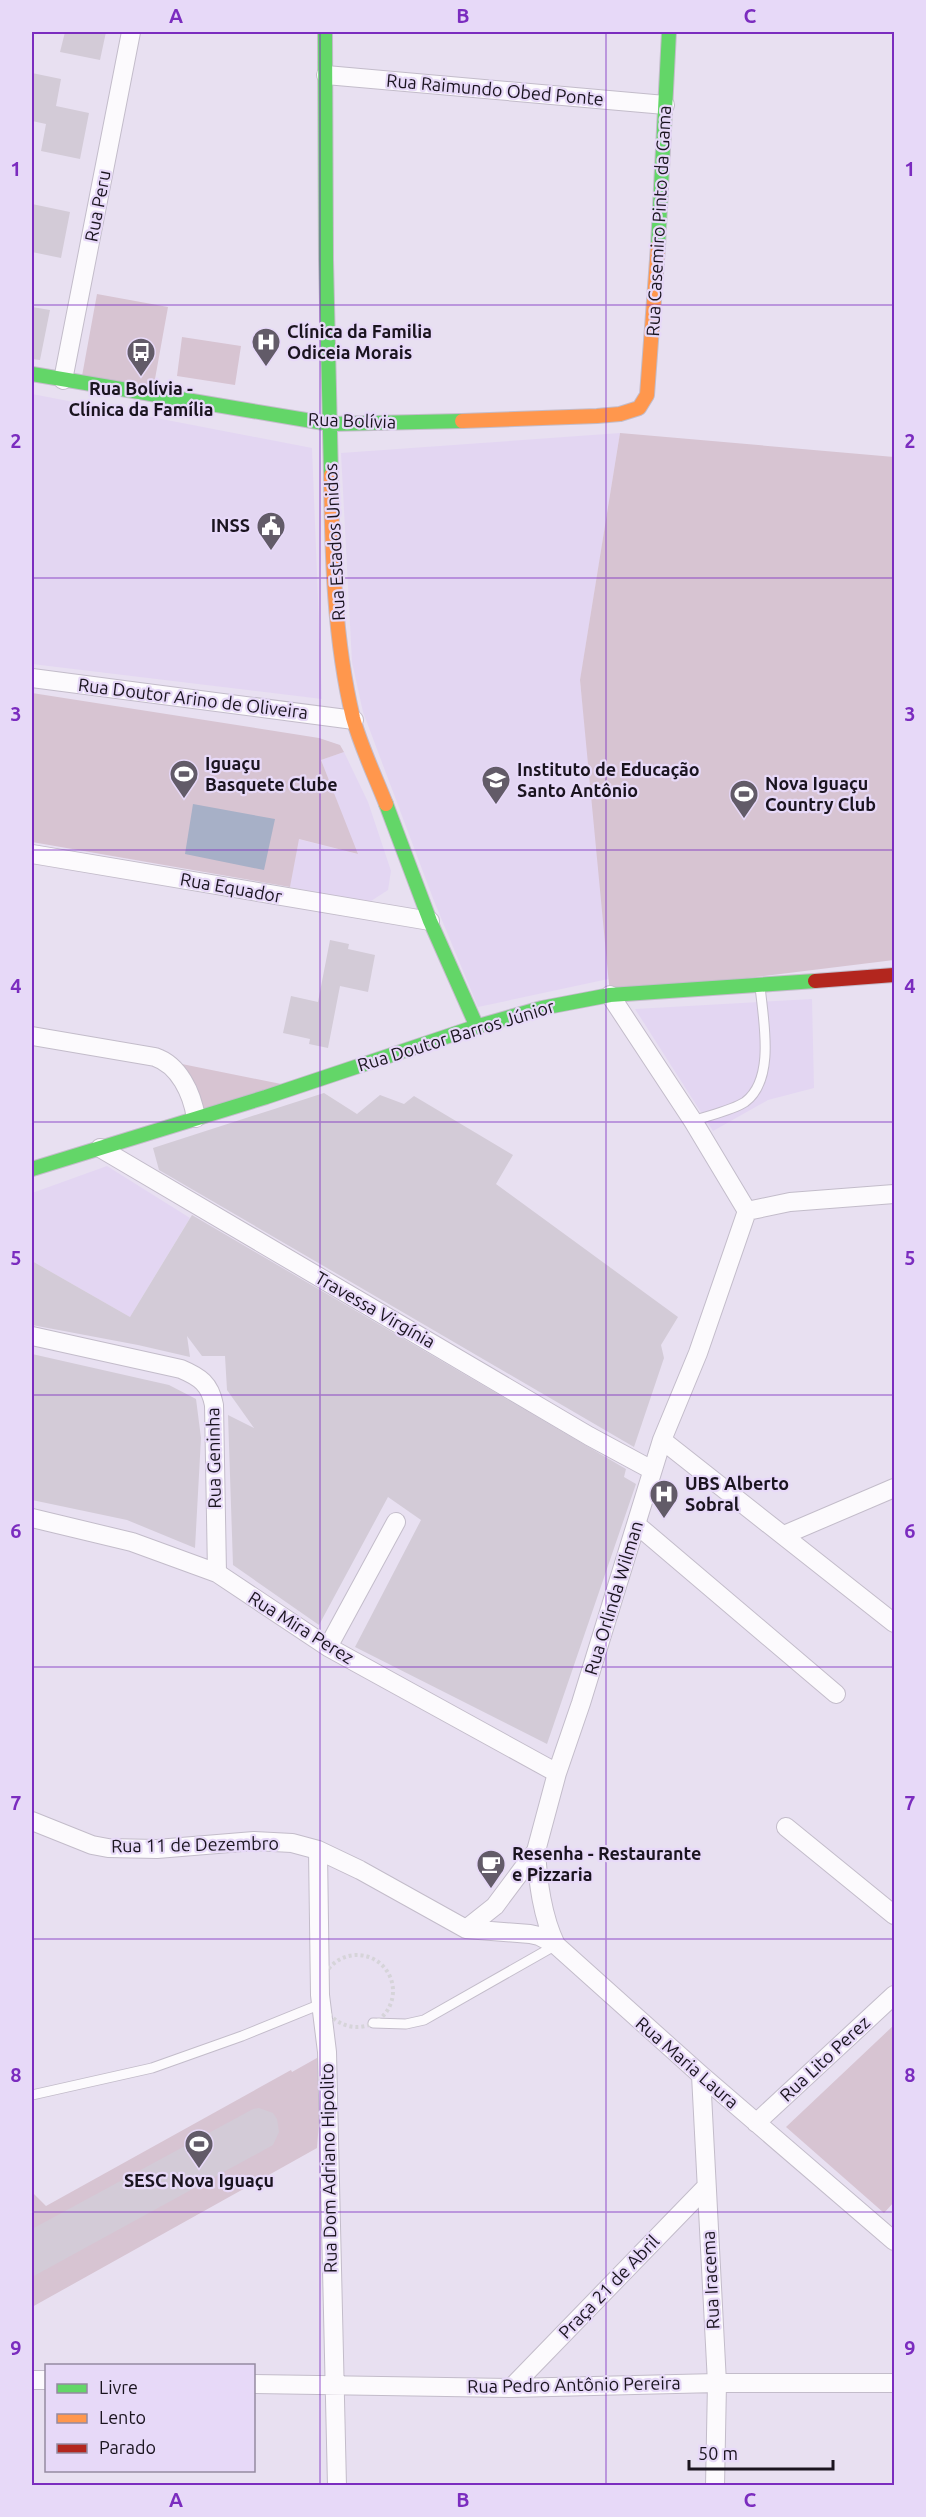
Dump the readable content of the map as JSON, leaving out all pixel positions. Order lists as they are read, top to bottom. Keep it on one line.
{"streets":{"main road":["Rua Casemiro Pinto da Gama","Rua Bolívia","Rua Estados Unidos","Rua Doutor Barros Júnior"],"street":["Rua Raimundo Obed Ponte","Rua Peru","Rua Doutor Arino de Oliveira","Rua Equador","Travessa Virgínia","Rua Geninha","Rua Orlinda Wilman","Rua Mira Perez","Rua 11 de Dezembro","Rua Lito Perez","Rua Maria Laura","Rua Dom Adriano Hipolito","Rua Iracema","Praça 21 de Abril","Rua Pedro Antônio Pereira"]},"crossings":[["Rua Raimundo Obed Ponte","Rua Casemiro Pinto da Gama"],["Rua Raimundo Obed Ponte","Rua Estados Unidos"],["Rua Peru","Rua Bolívia"],["Rua Casemiro Pinto da Gama","Rua Bolívia"],["Rua Bolívia","Rua Estados Unidos"],["Rua Estados Unidos","Rua Doutor Arino de Oliveira"],["Rua Estados Unidos","Rua Equador"],["Rua Estados Unidos","Rua Doutor Barros Júnior"],["Rua Doutor Barros Júnior","Travessa Virgínia"],["Travessa Virgínia","Rua Orlinda Wilman"],["Rua Geninha","Rua Mira Perez"],["Rua Orlinda Wilman","Rua Mira Perez"],["Rua Orlinda Wilman","Rua 11 de Dezembro"],["Rua Orlinda Wilman","Rua Maria Laura"],["Rua 11 de Dezembro","Rua Maria Laura"],["Rua 11 de Dezembro","Rua Dom Adriano Hipolito"],["Rua Lito Perez","Rua Maria Laura"],["Rua Maria Laura","Rua Iracema"],["Rua Dom Adriano Hipolito","Rua Pedro Antônio Pereira"],["Rua Iracema","Praça 21 de Abril"],["Rua Iracema","Rua Pedro Antônio Pereira"],["Praça 21 de Abril","Rua Pedro Antônio Pereira"]],"places":{"hospital":["Clínica da Familia Odiceia Morais","UBS Alberto Sobral"],"bus stop":["Rua Bolívia - Clínica da Família"],"public building":["INSS"],"sports":["Iguaçu Basquete Clube","Nova Iguaçu Country Club","SESC Nova Iguaçu"],"school or university":["Instituto de Educação Santo Antônio"],"cafe":["Resenha - Restaurante e Pizzaria"]},"legend":["Livre","Lento","Parado"],"scale_bar":"50 m","grid":{"columns":["A","B","C"],"rows":["1","2","3","4","5","6","7","8","9"]}}
